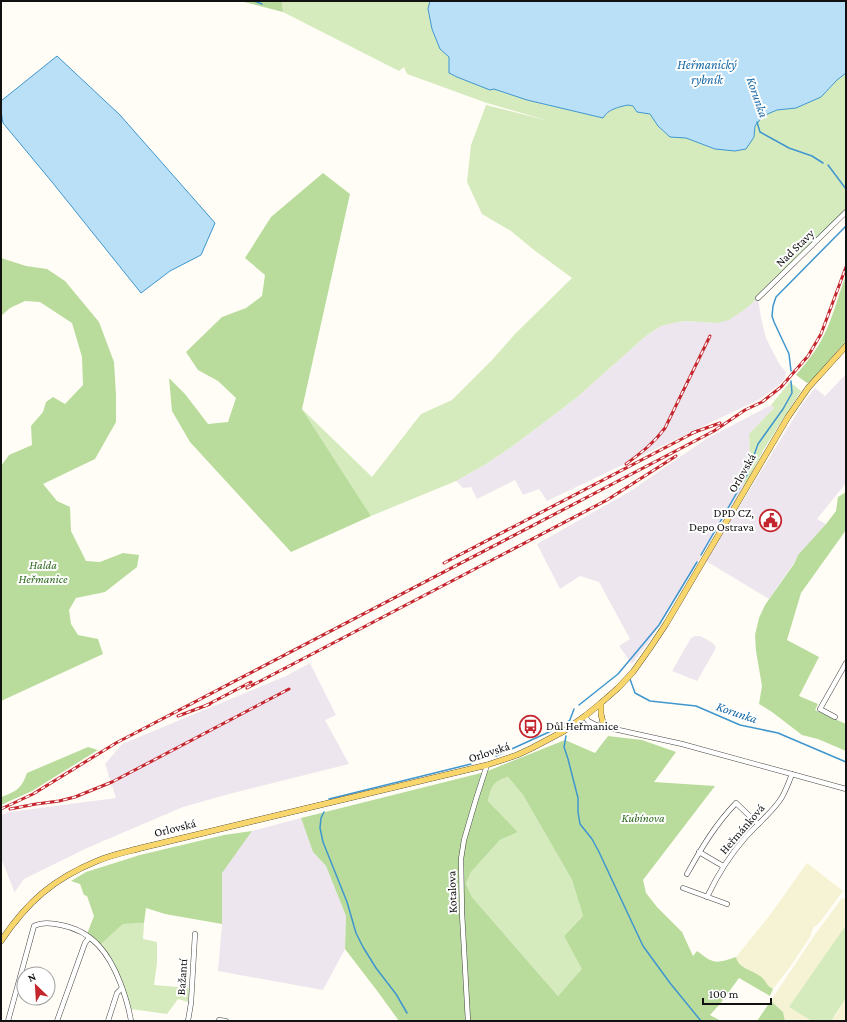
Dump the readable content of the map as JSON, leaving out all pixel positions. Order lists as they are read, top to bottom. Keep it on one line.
{"streets":{"main road":["Orlovská"],"street":["Nad Stavy","Heřmánková","Kotalova","Bažantí"]},"crossings":[["Orlovská","Kotalova"]],"water":["Heřmanický rybník","Korunka"],"parks":["Halda Heřmanice","Kubínova"],"places":{"public building":["DPD CZ, Depo Ostrava"],"bus stop":["Důl Heřmanice"]},"scale_bar":"100 m","north":"top left"}
